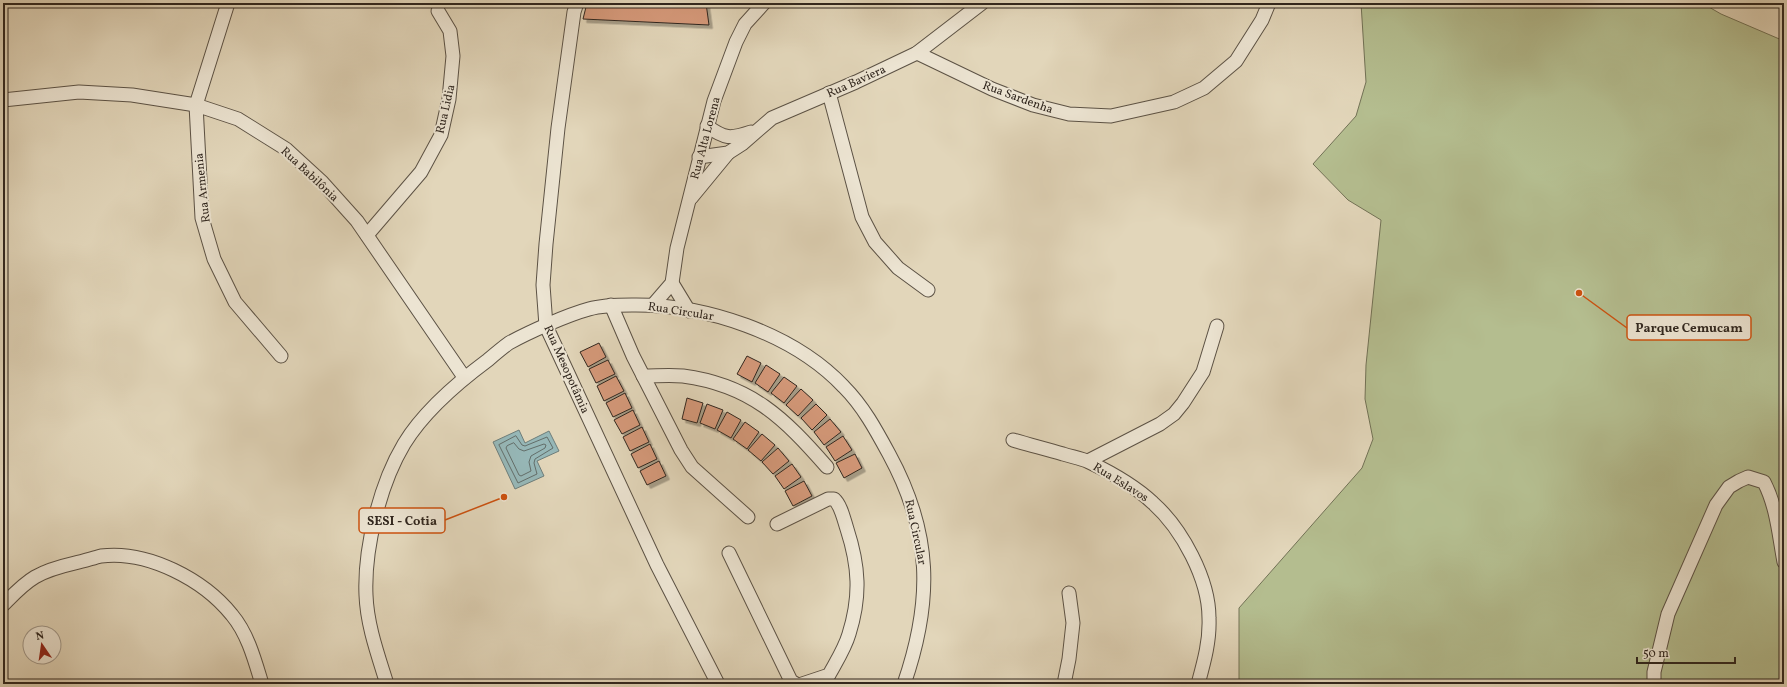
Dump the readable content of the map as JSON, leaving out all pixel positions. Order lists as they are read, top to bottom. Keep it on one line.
{"streets":{"street":["Rua Baviera","Rua Sardenha","Rua Lidia","Rua Alta Lorena","Rua Babilônia","Rua Armenia","Rua Circular","Rua Mesopotâmia","Rua Eslavos"]},"crossings":[["Rua Baviera","Rua Sardenha"],["Rua Baviera","Rua Alta Lorena"],["Rua Lidia","Rua Babilônia"],["Rua Babilônia","Rua Armenia"],["Rua Babilônia","Rua Circular"],["Rua Circular","Rua Mesopotâmia"]],"places":["Parque Cemucam","SESI - Cotia"],"scale_bar":"50 m","north":"top"}
